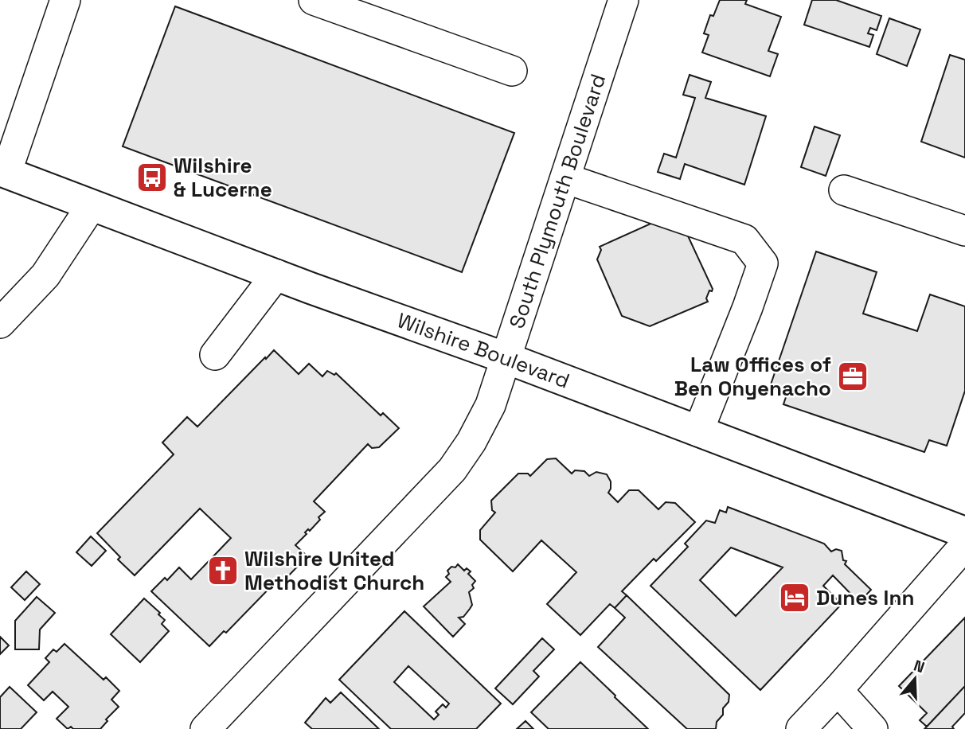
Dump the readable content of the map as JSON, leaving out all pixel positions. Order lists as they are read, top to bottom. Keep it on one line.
{"streets":{"main road":["Wilshire Boulevard"],"street":["South Plymouth Boulevard"]},"crossings":[["South Plymouth Boulevard","Wilshire Boulevard"]],"places":{"bus stop":["Wilshire & Lucerne"],"office":["Law Offices of Ben Onyenacho"],"church":["Wilshire United Methodist Church"],"hotel":["Dunes Inn"]},"north":"top"}
